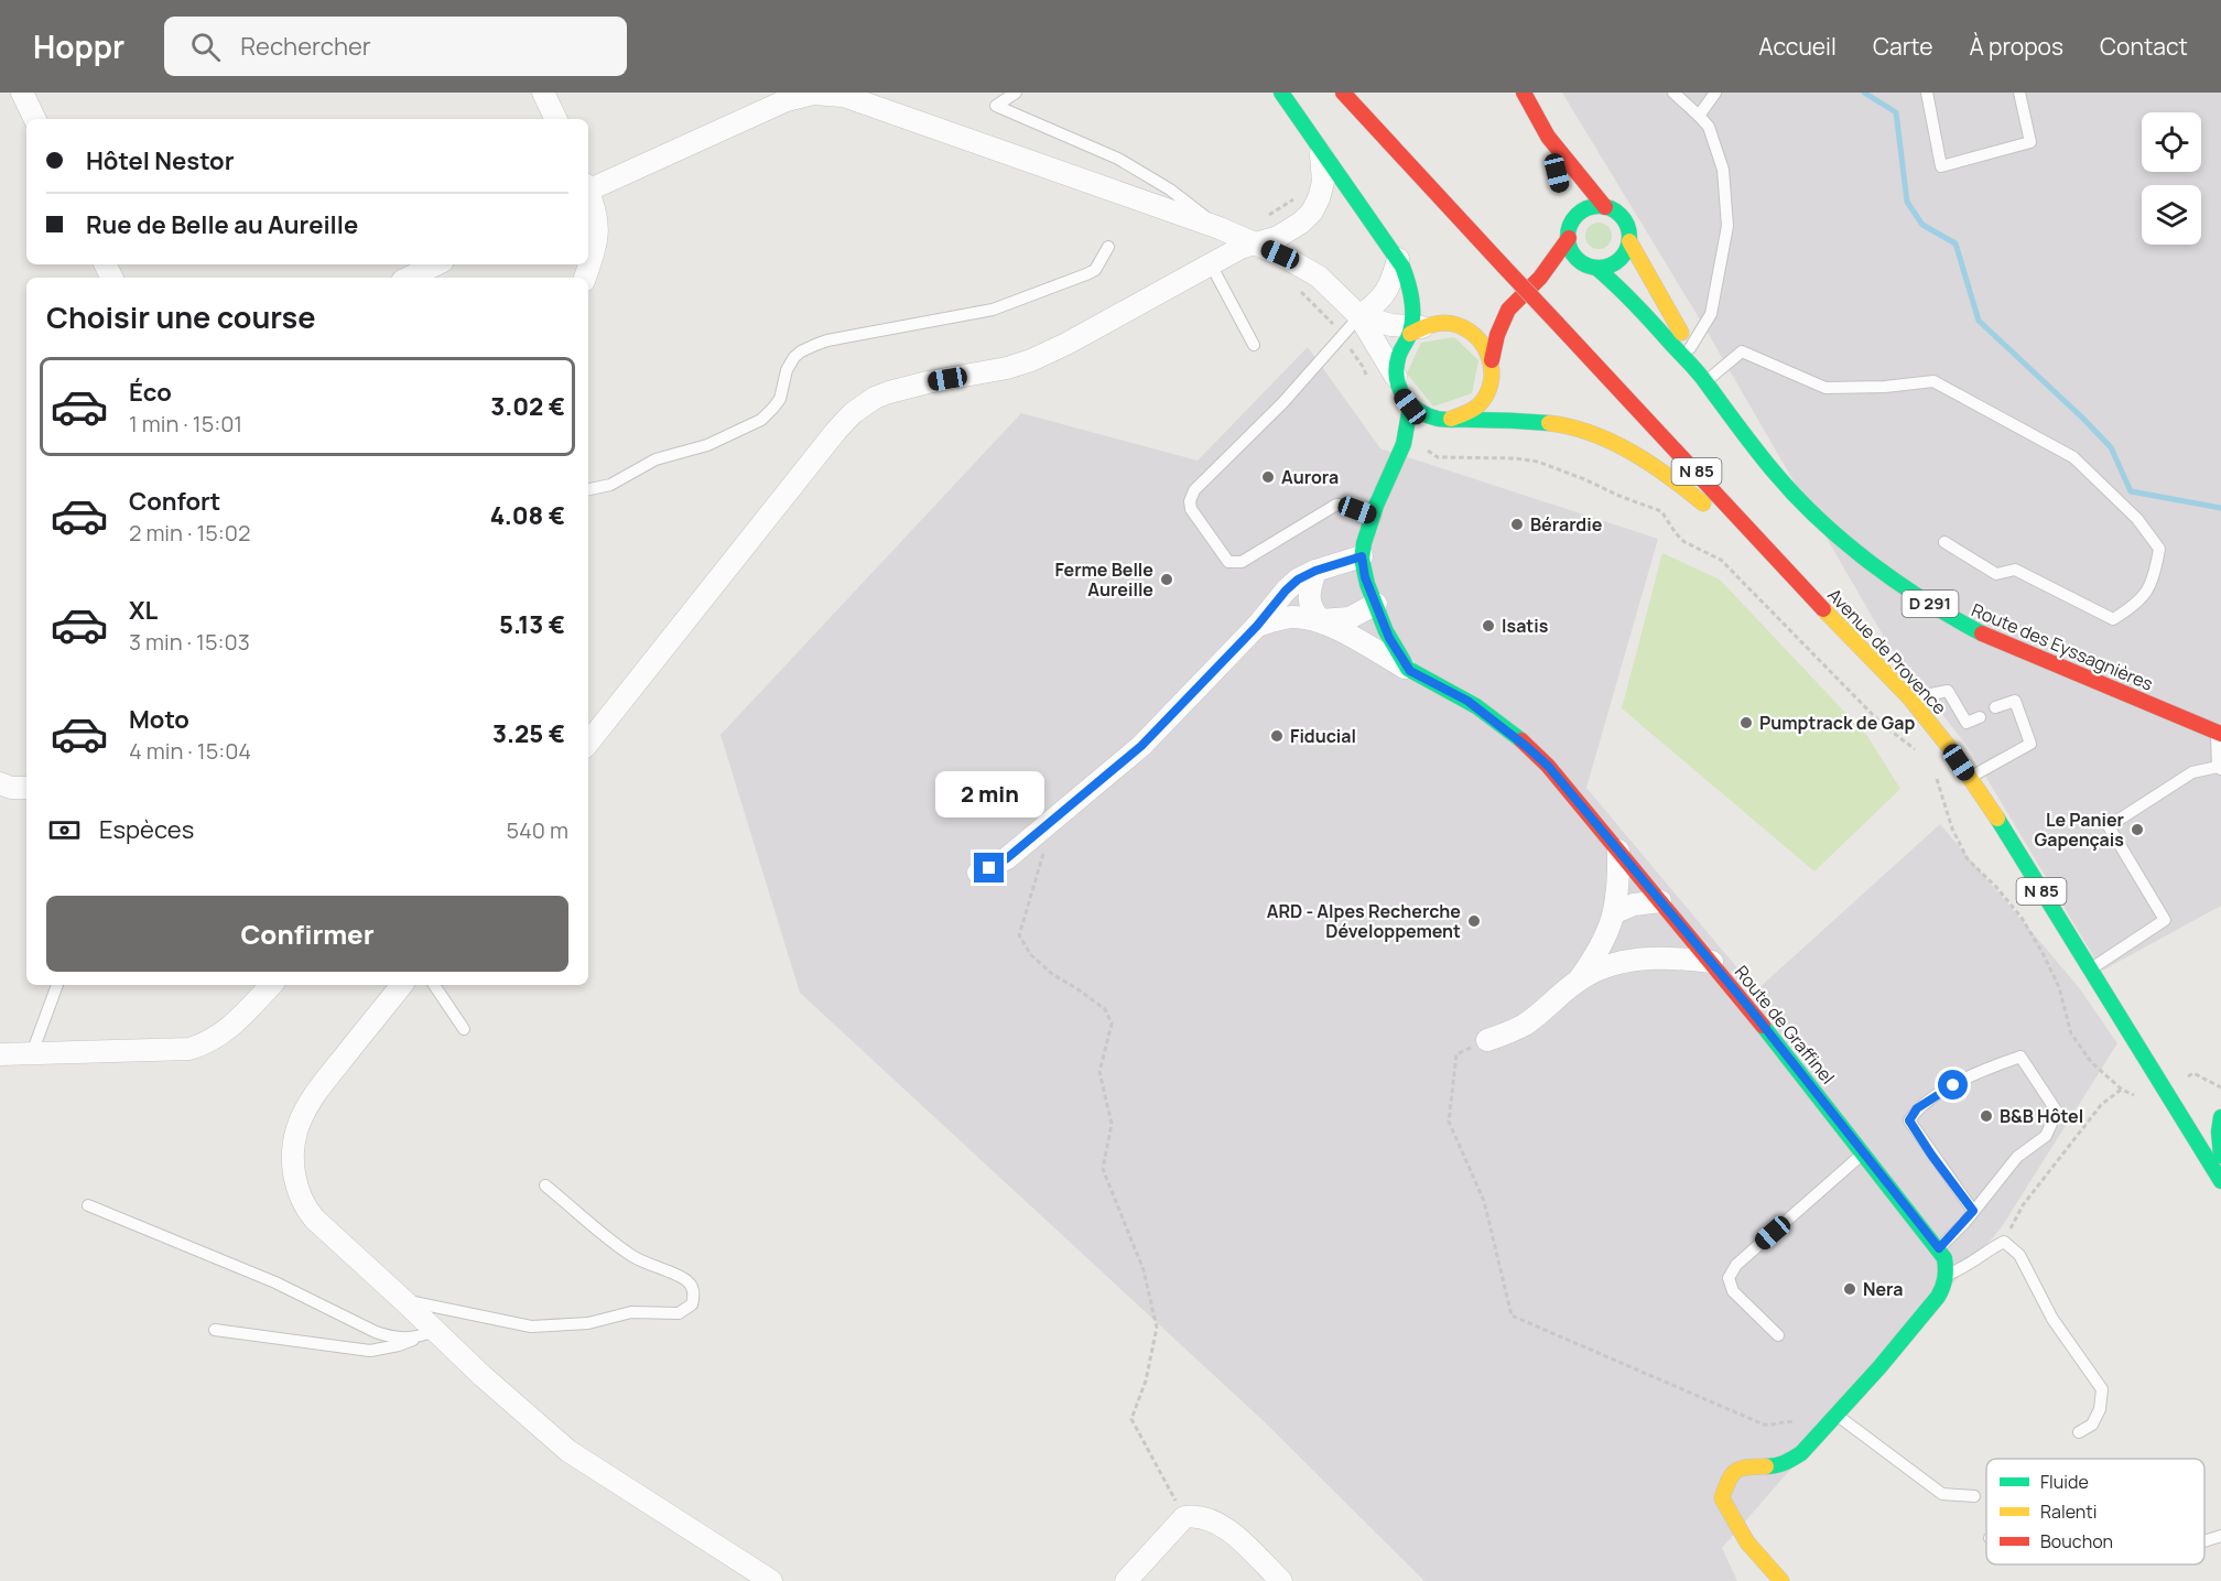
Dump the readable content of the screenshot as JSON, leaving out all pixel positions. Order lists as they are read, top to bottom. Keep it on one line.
{"streets":{"main road":["N 85","D 291","Route des Eyssagnières","Avenue de Provence","Route de Graffinel"]},"crossings":[["N 85","Avenue de Provence"]],"places":["Aurora","Bérardie","Ferme Belle Aureille","Isatis","Pumptrack de Gap","Fiducial","Le Panier Gapençais","ARD - Alpes Recherche Développement","B&B Hôtel","Nera"],"legend":["Fluide","Ralenti","Bouchon"],"page":{"header":"Hoppr","search":"Rechercher","nav":["Accueil","Carte","À propos","Contact"],"banner":["Hôtel Nestor","Rue de Belle au Aureille"],"heading":"Choisir une course","list":[{"name":"Éco","note":"1 min · 15:01","value":"3.02 €"},{"name":"Confort","note":"2 min · 15:02","value":"4.08 €"},{"name":"XL","note":"3 min · 15:03","value":"5.13 €"},{"name":"Moto","note":"4 min · 15:04","value":"3.25 €"}],"bubble":"2 min","pay":["Espèces","540 m"],"buttons":"Confirmer"}}
